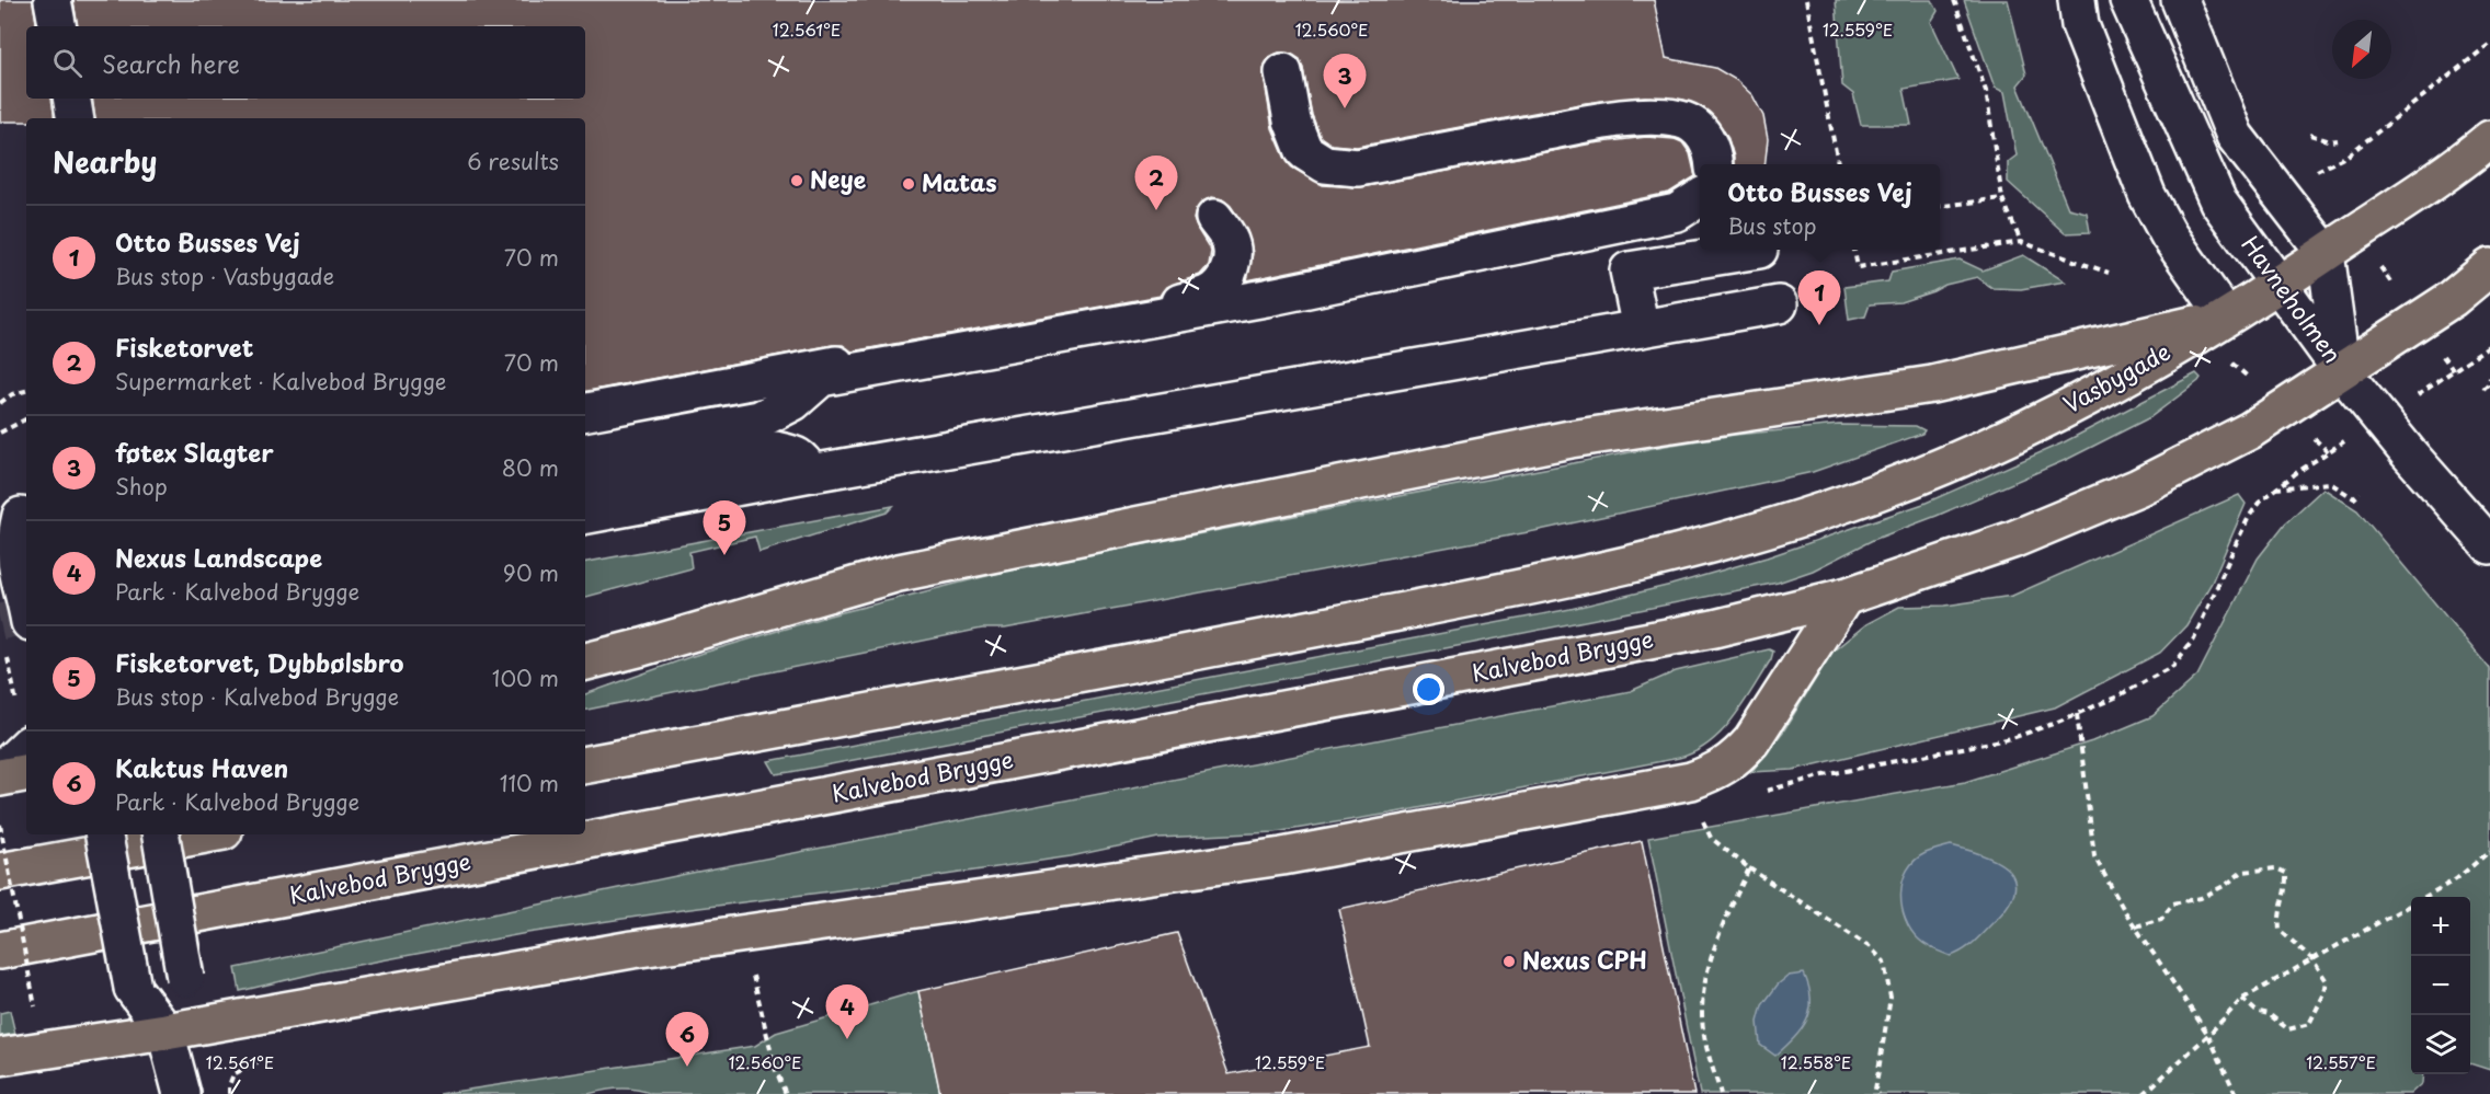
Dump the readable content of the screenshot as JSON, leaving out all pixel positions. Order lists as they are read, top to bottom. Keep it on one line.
{"streets":{"main road":["Vasbygade","Kalvebod Brygge"],"street":["Havneholmen"]},"crossings":[["Havneholmen","Vasbygade"]],"places":["Neye","Matas","Nexus CPH"],"north":"bottom left","page":{"search":"Search here","pins":["3","2","1","5","4","6"],"heading":["Nearby","6 results"],"popup":["Otto Busses Vej","Bus stop"],"list":[{"mark":"1","name":"Otto Busses Vej","note":"Bus stop · Vasbygade","value":"70 m"},{"mark":"2","name":"Fisketorvet","note":"Supermarket · Kalvebod Brygge","value":"70 m"},{"mark":"3","name":"føtex Slagter","note":"Shop","value":"80 m"},{"mark":"4","name":"Nexus Landscape","note":"Park · Kalvebod Brygge","value":"90 m"},{"mark":"5","name":"Fisketorvet, Dybbølsbro","note":"Bus stop · Kalvebod Brygge","value":"100 m"},{"mark":"6","name":"Kaktus Haven","note":"Park · Kalvebod Brygge","value":"110 m"}],"map_buttons":["+","−"]},"coordinates":["12.561°E","12.560°E","12.559°E","12.558°E","12.557°E"]}
